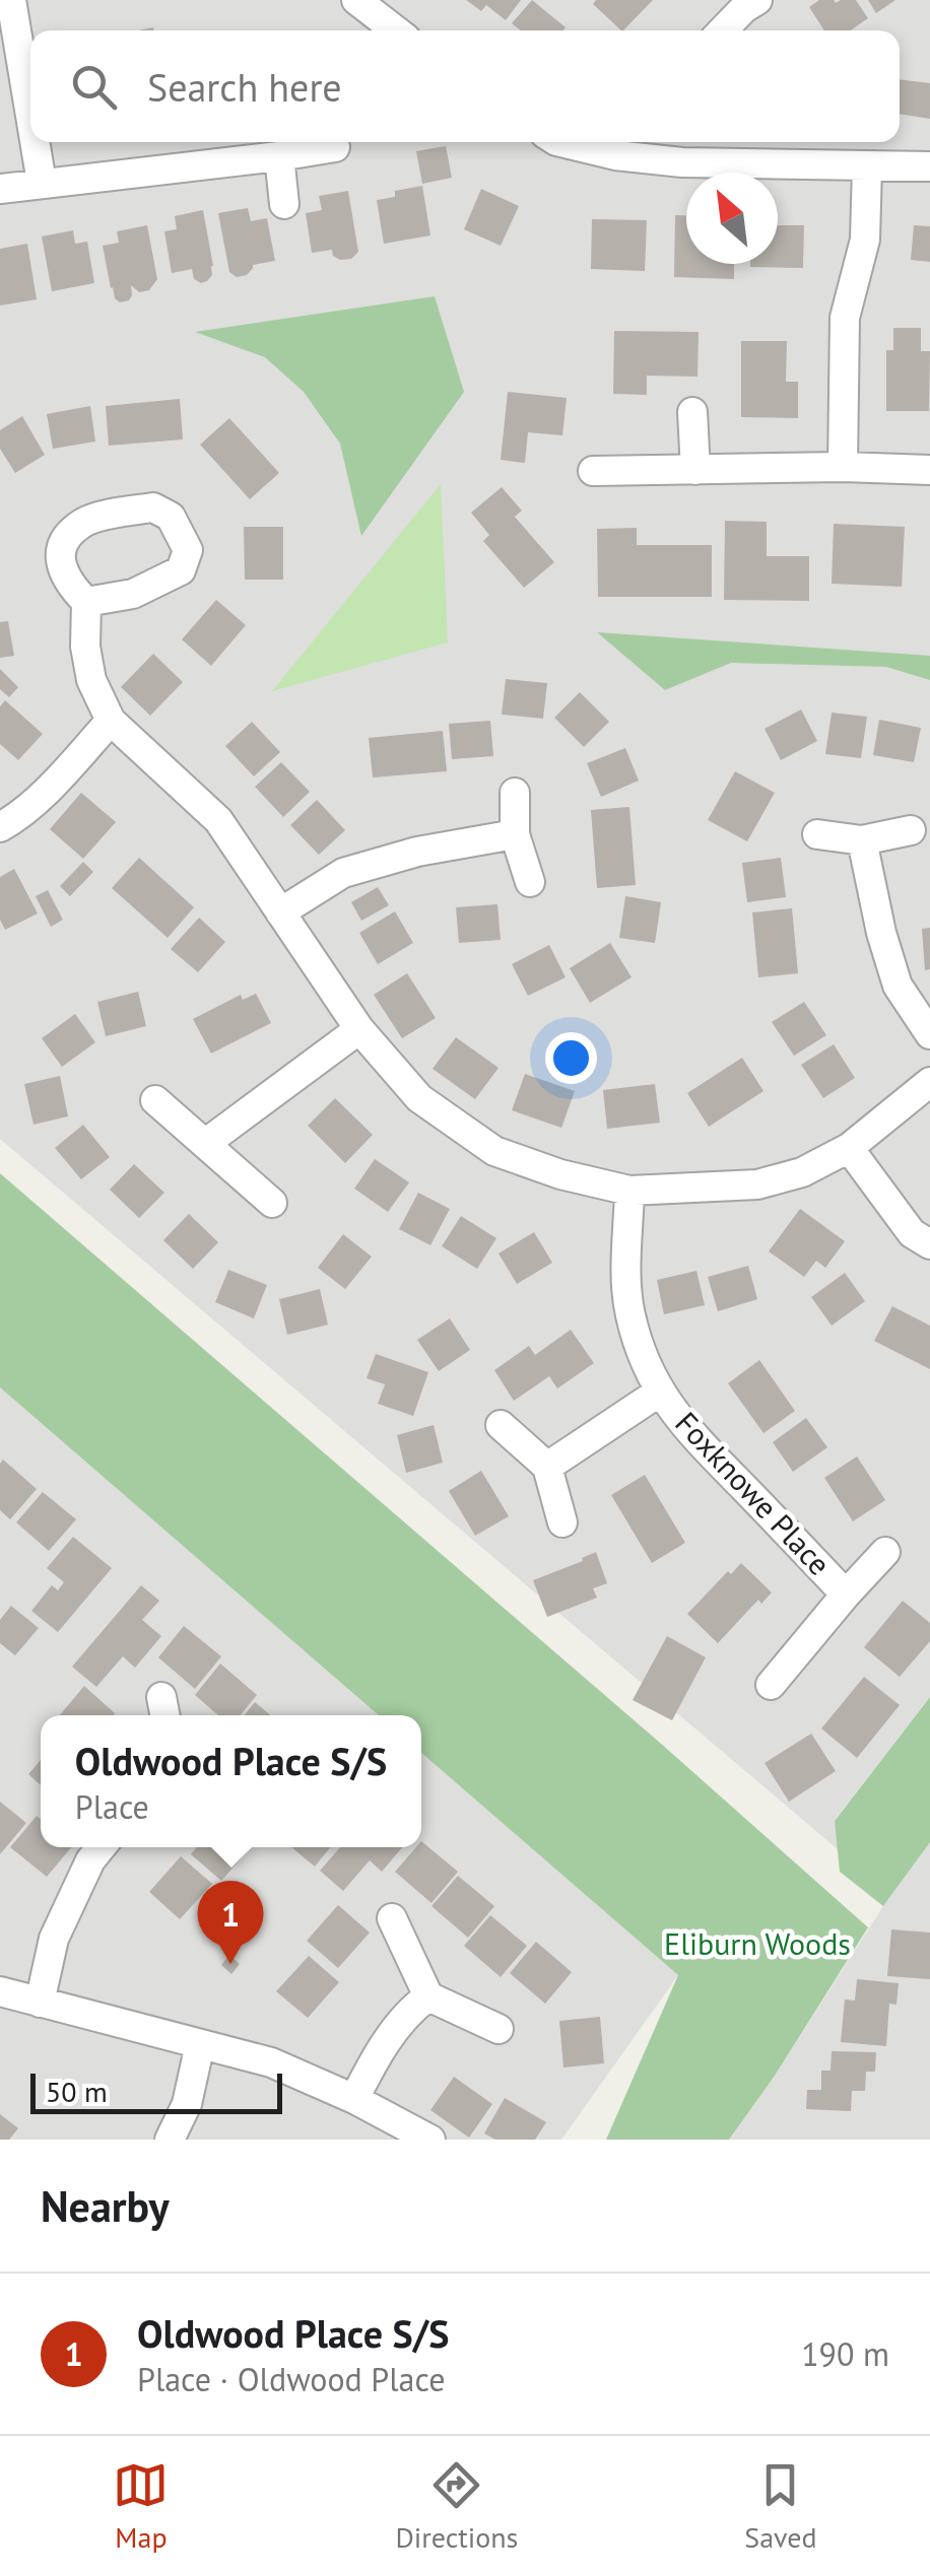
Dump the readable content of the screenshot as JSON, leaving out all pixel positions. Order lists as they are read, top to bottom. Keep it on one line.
{"streets":{"street":["Foxknowe Place"]},"parks":["Eliburn Woods"],"scale_bar":"50 m","north":"top left","page":{"search":"Search here","popup":["Oldwood Place S/S","Place"],"pins":"1","scale":"50 m","heading":"Nearby","list":[{"mark":"1","name":"Oldwood Place S/S","note":"Place · Oldwood Place","value":"190 m"}],"nav":["Map","Directions","Saved"]}}
